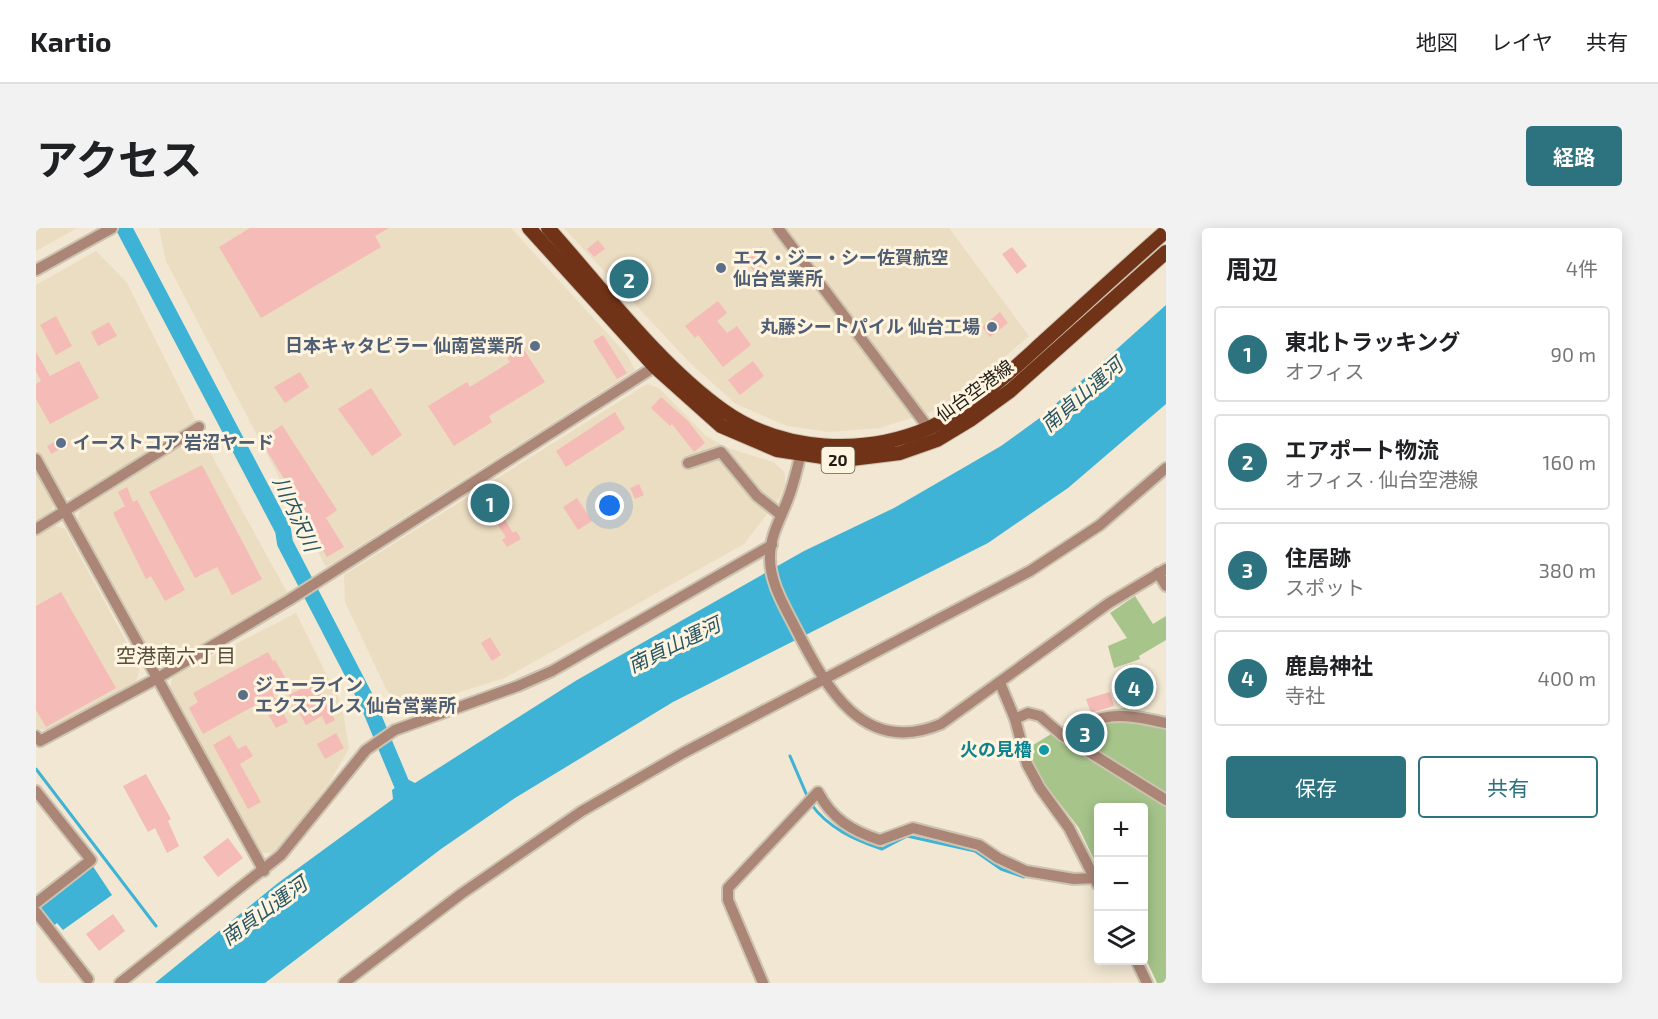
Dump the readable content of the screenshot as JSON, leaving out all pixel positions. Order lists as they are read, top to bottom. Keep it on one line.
{"streets":{"main road":["仙台空港線","20"]},"districts":["空港南六丁目"],"water":["南貞山運河","川内沢川"],"places":["エス・ジー・シー佐賀航空 仙台営業所","丸藤シートパイル 仙台工場","日本キャタピラー 仙南営業所","イーストコア 岩沼ヤード","ジェーライン エクスプレス 仙台営業所","火の見櫓"],"page":{"header":"Kartio","nav":["地図","レイヤ","共有"],"title":"アクセス","buttons":["経路",["保存","共有"]],"heading":["周辺","4件"],"pins":["2","1","4","3"],"list":[{"mark":"1","name":"東北トラッキング","note":"オフィス","value":"90 m"},{"mark":"2","name":"エアポート物流","note":"オフィス · 仙台空港線","value":"160 m"},{"mark":"3","name":"住居跡","note":"スポット","value":"380 m"},{"mark":"4","name":"鹿島神社","note":"寺社","value":"400 m"}],"map_buttons":["+","−"]}}
